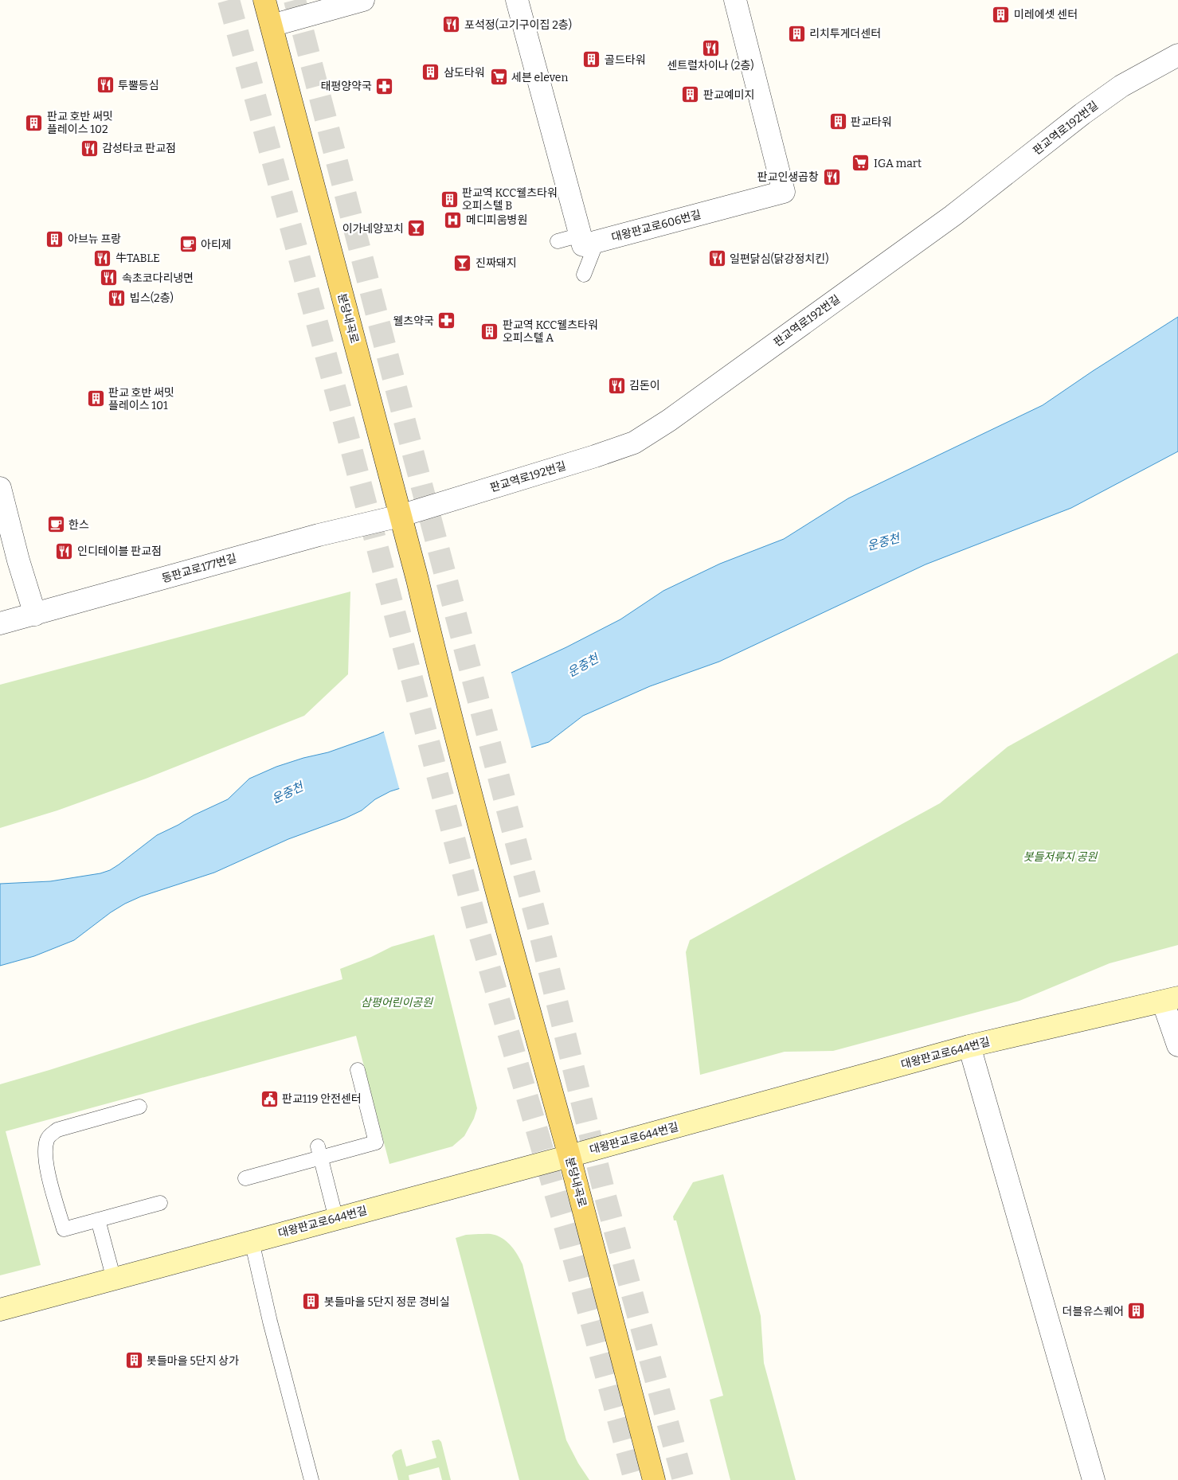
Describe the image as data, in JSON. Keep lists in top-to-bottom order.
{
  "streets": {
    "main road": ["분당내곡로"],
    "street": [
      "판교역로192번길",
      "대왕판교로606번길",
      "동판교로177번길",
      "대왕판교로644번길"
    ]
  },
  "crossings": [
    ["판교역로192번길", "분당내곡로"],
    ["판교역로192번길", "동판교로177번길"],
    ["분당내곡로", "동판교로177번길"],
    ["분당내곡로", "대왕판교로644번길"]
  ],
  "water": ["운중천"],
  "parks": ["봇들저류지 공원", "삼평어린이공원"],
  "places": {
    "building": [
      "미레에셋 센터",
      "리치투게더센터",
      "골드타워",
      "삼도타워",
      "판교예미지",
      "판교타워",
      "판교 호반 써밋 플레이스 102",
      "판교역 KCC웰츠타워 오피스텔 B",
      "아브뉴 프랑",
      "판교역 KCC웰츠타워 오피스텔 A",
      "판교 호반 써밋 플레이스 101",
      "봇들마을 5단지 정문 경비실",
      "더블유스퀘어",
      "봇들마을 5단지 상가"
    ],
    "restaurant": [
      "포석정(고기구이집 2층)",
      "센트럴차이나 (2층)",
      "투뿔등심",
      "감성타코 판교점",
      "판교인생곱창",
      "牛TABLE",
      "일편닭심(닭강정치킨)",
      "속초코다리냉면",
      "빕스(2층)",
      "김돈이",
      "인디테이블 판교점"
    ],
    "supermarket": ["세븐 eleven", "IGA mart"],
    "pharmacy": ["태평양약국", "웰츠약국"],
    "hospital": ["메디피움병원"],
    "bar": ["이가네양꼬치", "진짜돼지"],
    "cafe": ["아티제", "한스"],
    "public building": ["판교119 안전센터"]
  }
}
